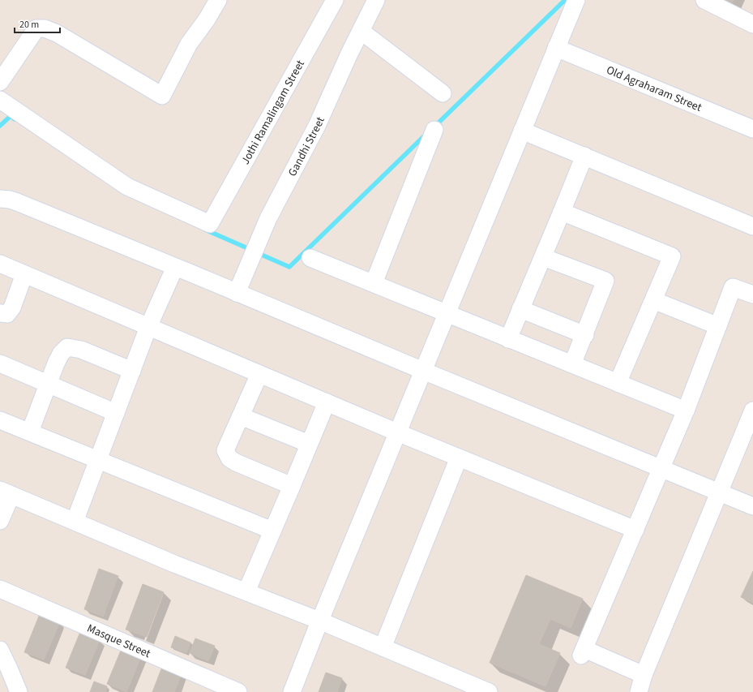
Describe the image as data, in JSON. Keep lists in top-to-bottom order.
{
  "streets": {
    "street": [
      "Old Agraharam Street",
      "Jothi Ramalingam Street",
      "Gandhi Street",
      "Masque Street"
    ]
  },
  "scale_bar": "20 m"
}
